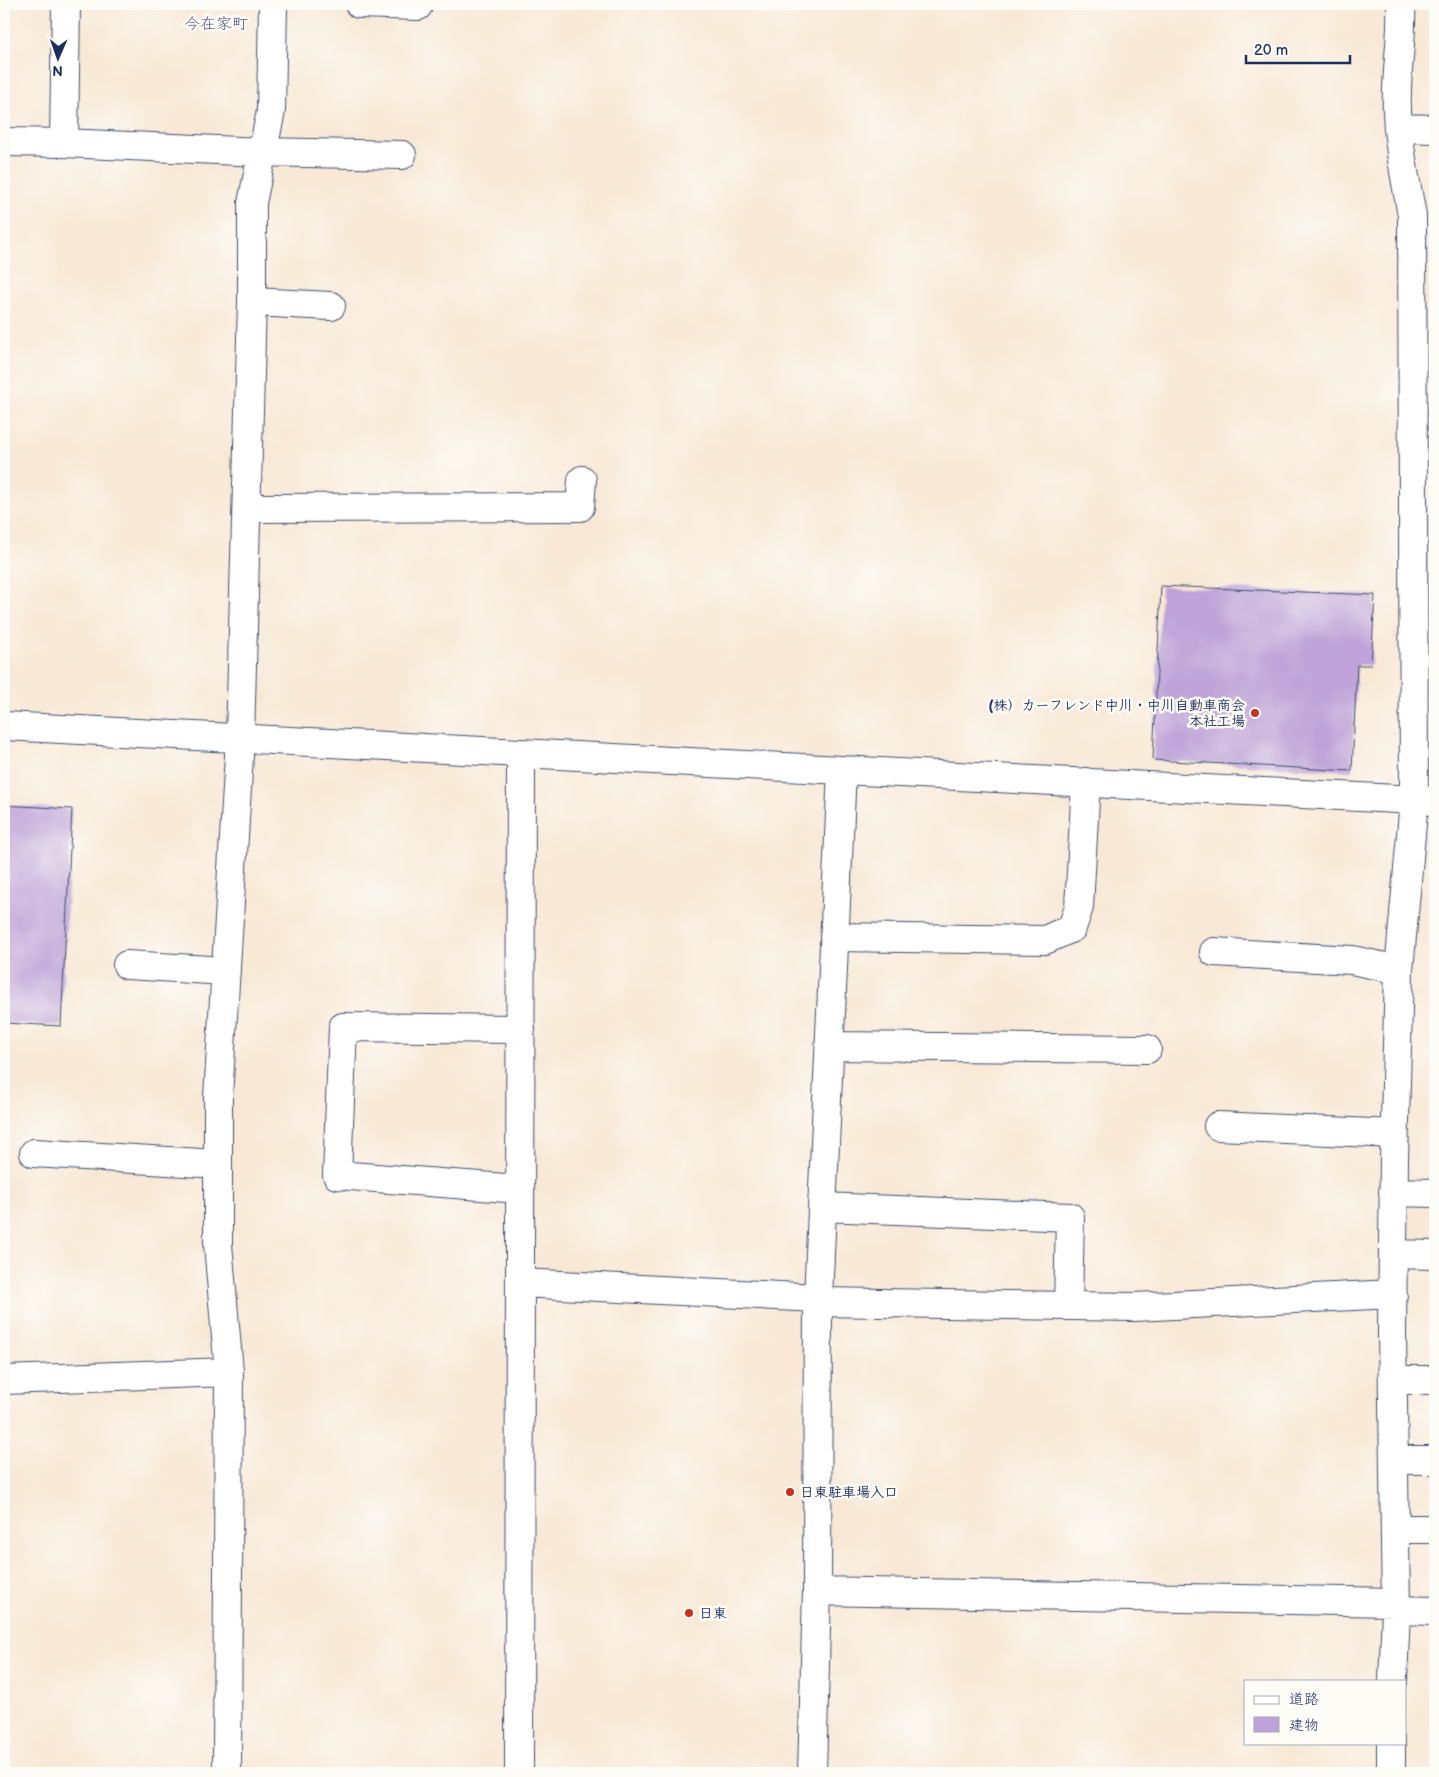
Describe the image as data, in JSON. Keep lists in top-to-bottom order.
{
  "districts": ["今在家町"],
  "places": ["(株）カーフレンド中川・中川自動車商会 本社工場", "日東駐車場入口", "日東"],
  "legend": ["道路", "建物"],
  "scale_bar": "20 m",
  "north": "bottom"
}
